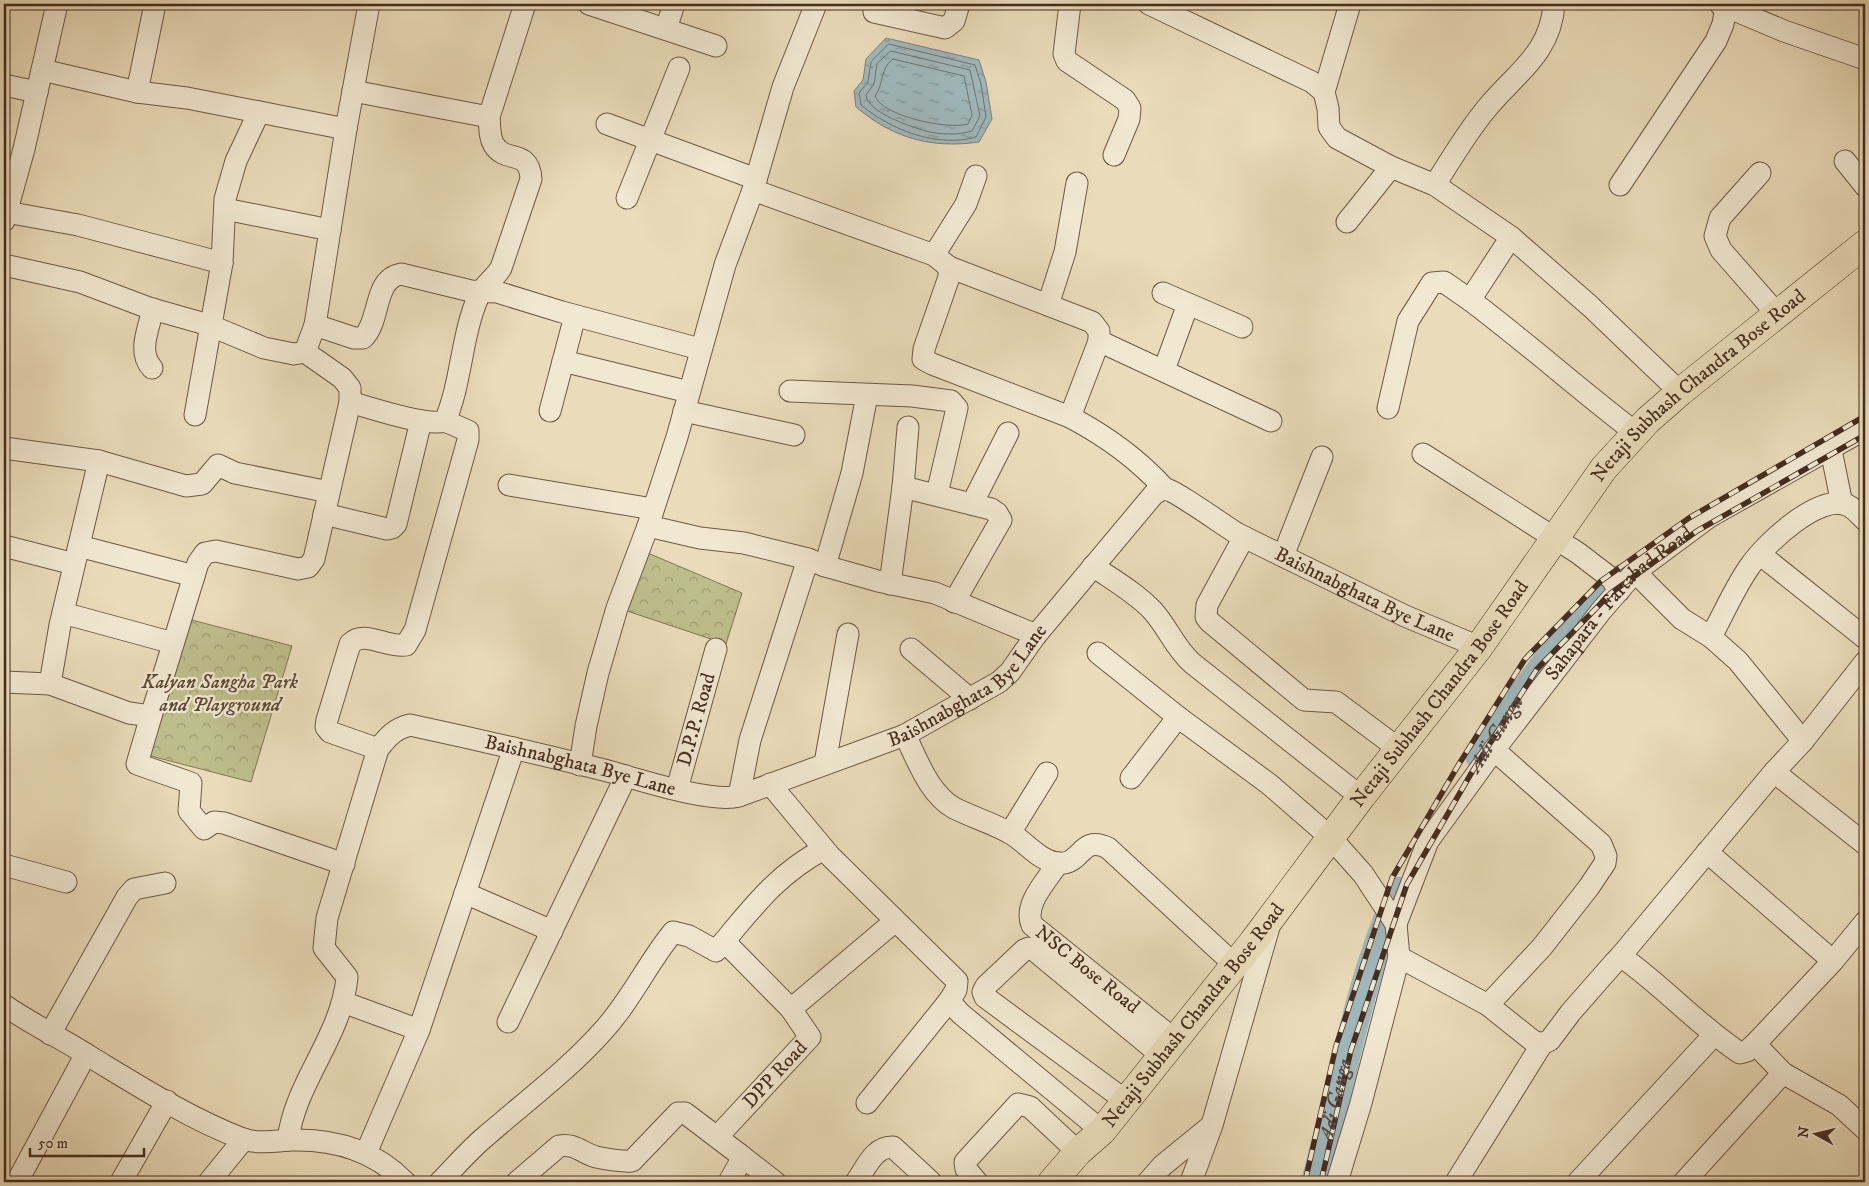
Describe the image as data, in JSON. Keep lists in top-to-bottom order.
{
  "streets": {
    "main road": ["Netaji Subhash Chandra Bose Road"],
    "street": [
      "Baishnabghata Bye Lane",
      "Sahapara - Fartabad Road",
      "D.P.P. Road",
      "NSC Bose Road",
      "DPP Road"
    ]
  },
  "crossings": [
    ["Netaji Subhash Chandra Bose Road", "Baishnabghata Bye Lane"],
    ["Netaji Subhash Chandra Bose Road", "NSC Bose Road"],
    ["Baishnabghata Bye Lane", "D.P.P. Road"]
  ],
  "water": ["Adi Ganga"],
  "parks": ["Kalyan Sangha Park and Playground"],
  "scale_bar": "50 m",
  "north": "left"
}
